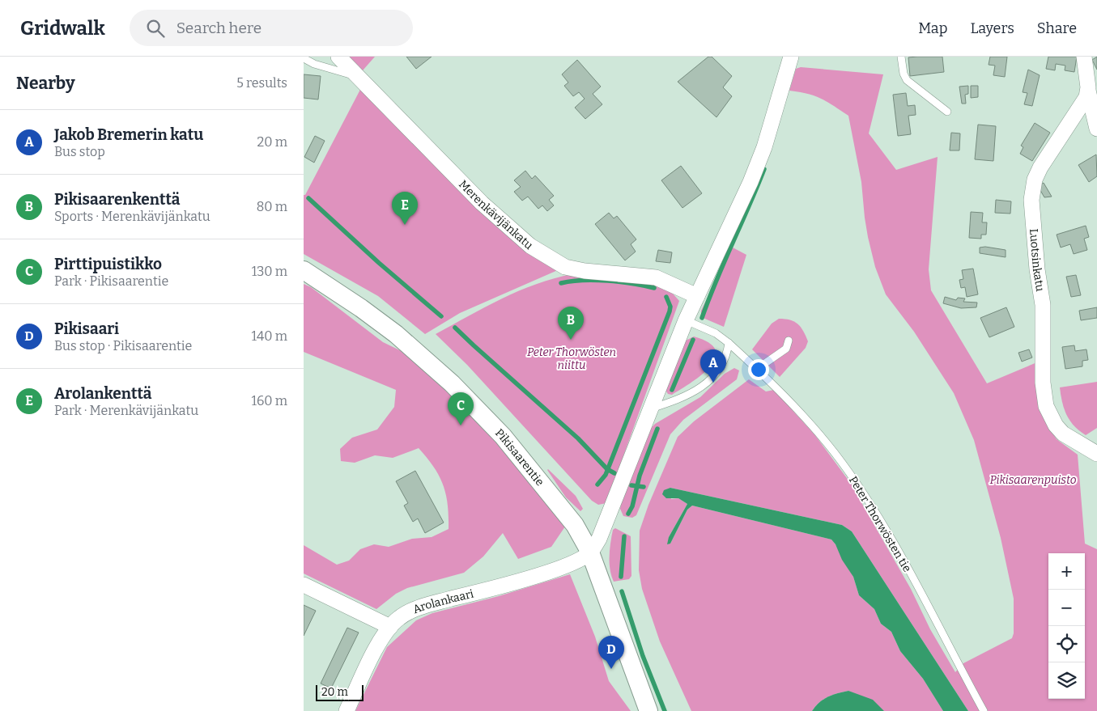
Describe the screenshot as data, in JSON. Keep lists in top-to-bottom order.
{
  "streets": {
    "street": [
      "Merenkävijänkatu",
      "Luotsinkatu",
      "Pikisaarentie",
      "Arolankaari"
    ],
    "lane": ["Peter Thorwösten tie"]
  },
  "crossings": [
    ["Pikisaarentie", "Arolankaari"]
  ],
  "parks": ["Peter Thorwösten niittu", "Pikisaarenpuisto"],
  "scale_bar": "20 m",
  "page": {
    "header": "Gridwalk",
    "search": "Search here",
    "nav": ["Map", "Layers", "Share"],
    "heading": ["Nearby", "5 results"],
    "list": [
      {
        "mark": "A",
        "name": "Jakob Bremerin katu",
        "note": "Bus stop",
        "value": "20 m"
      },
      {
        "mark": "B",
        "name": "Pikisaarenkenttä",
        "note": "Sports · Merenkävijänkatu",
        "value": "80 m"
      },
      {
        "mark": "C",
        "name": "Pirttipuistikko",
        "note": "Park · Pikisaarentie",
        "value": "130 m"
      },
      {
        "mark": "D",
        "name": "Pikisaari",
        "note": "Bus stop · Pikisaarentie",
        "value": "140 m"
      },
      {
        "mark": "E",
        "name": "Arolankenttä",
        "note": "Park · Merenkävijänkatu",
        "value": "160 m"
      }
    ],
    "pins": [
      "E",
      "B",
      "A",
      "C",
      "D"
    ],
    "map_buttons": ["+", "−"],
    "scale": "20 m"
  }
}
